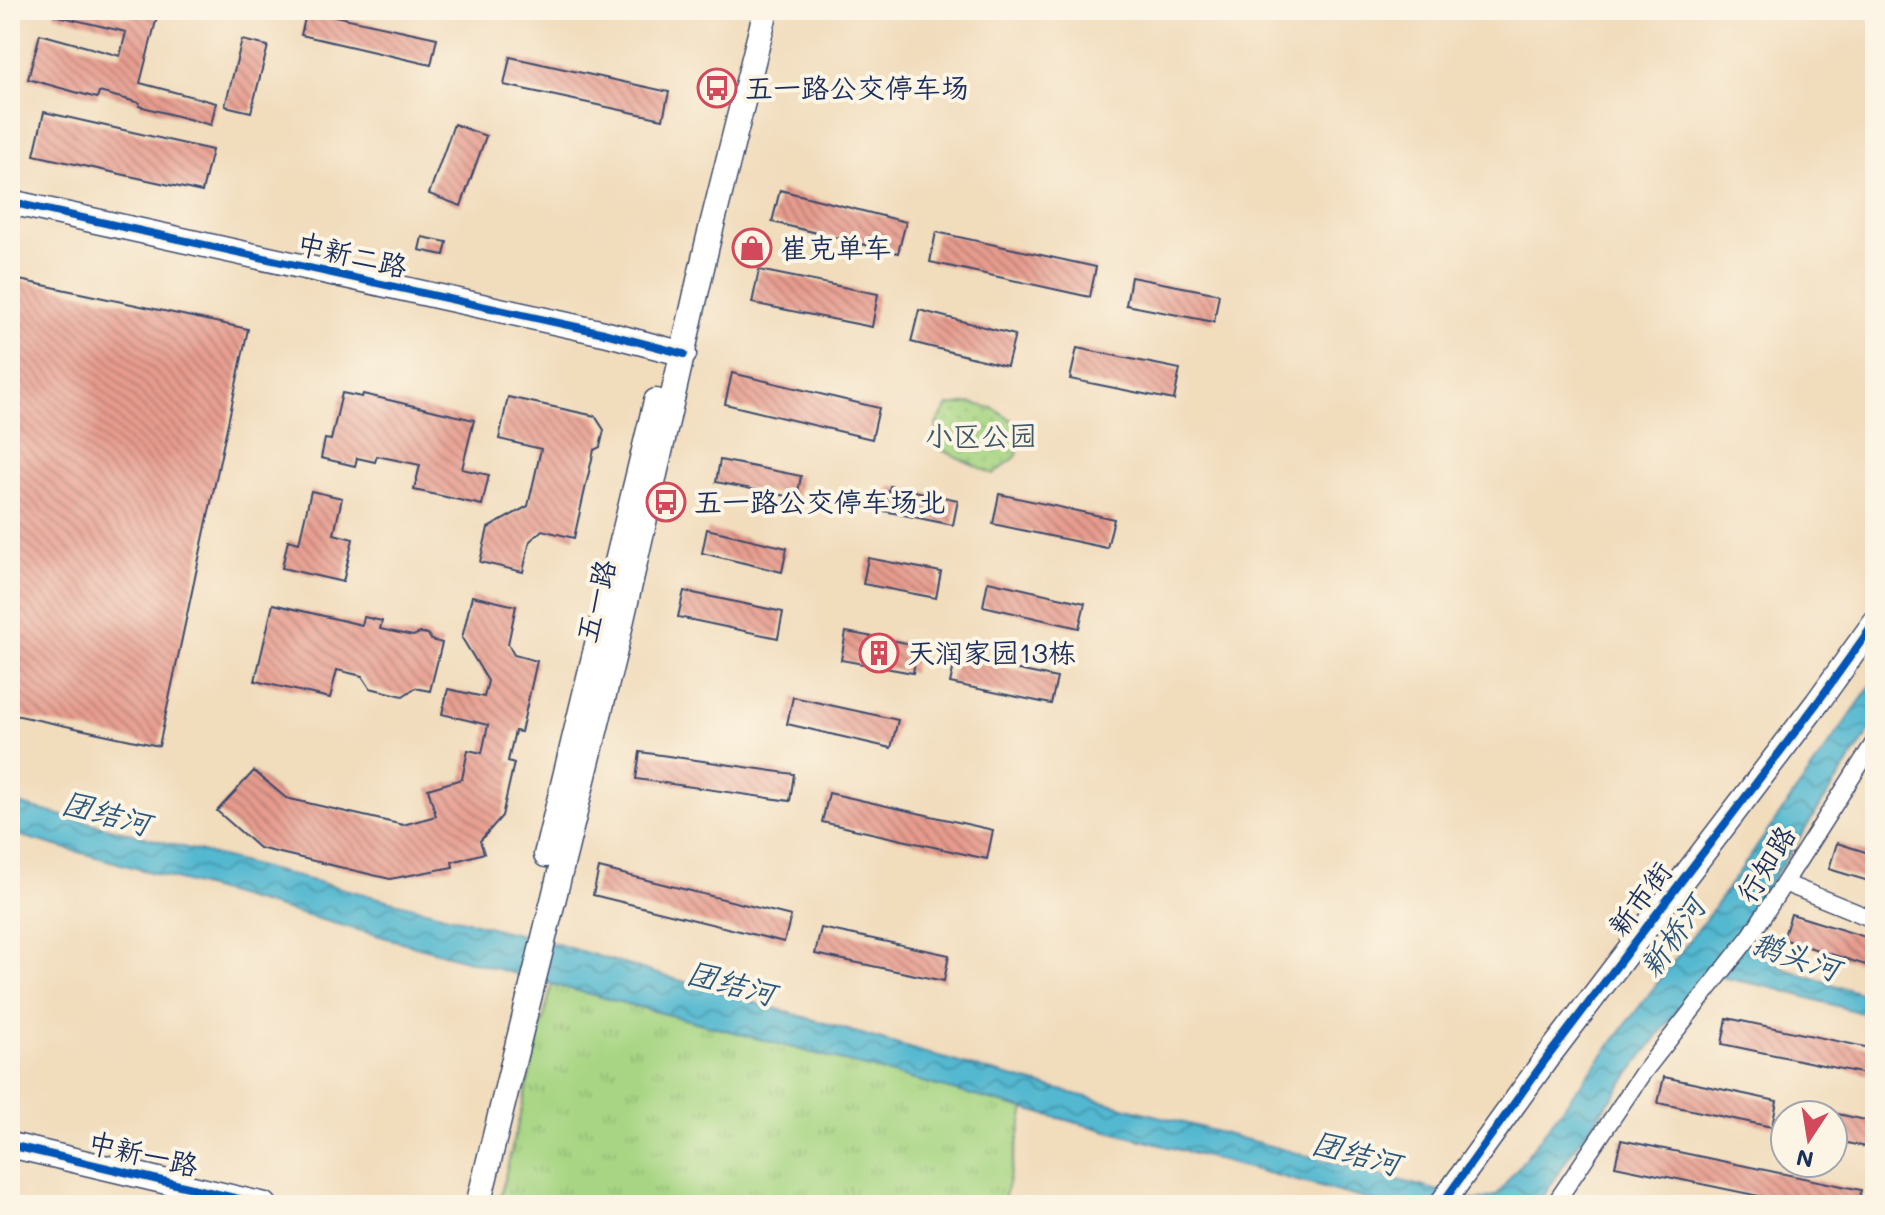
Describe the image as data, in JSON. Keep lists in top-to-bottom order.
{
  "streets": {
    "main road": [
      "中新二路",
      "五一路",
      "新市街",
      "中新一路"
    ],
    "street": ["行知路"]
  },
  "crossings": [
    ["中新二路", "五一路"]
  ],
  "water": ["团结河", "新桥河", "鹅头河"],
  "parks": ["小区公园"],
  "places": {
    "bus stop": ["五一路公交停车场", "五一路公交停车场北"],
    "shop": ["崔克单车"],
    "building": ["天润家园13栋"]
  },
  "north": "bottom"
}
